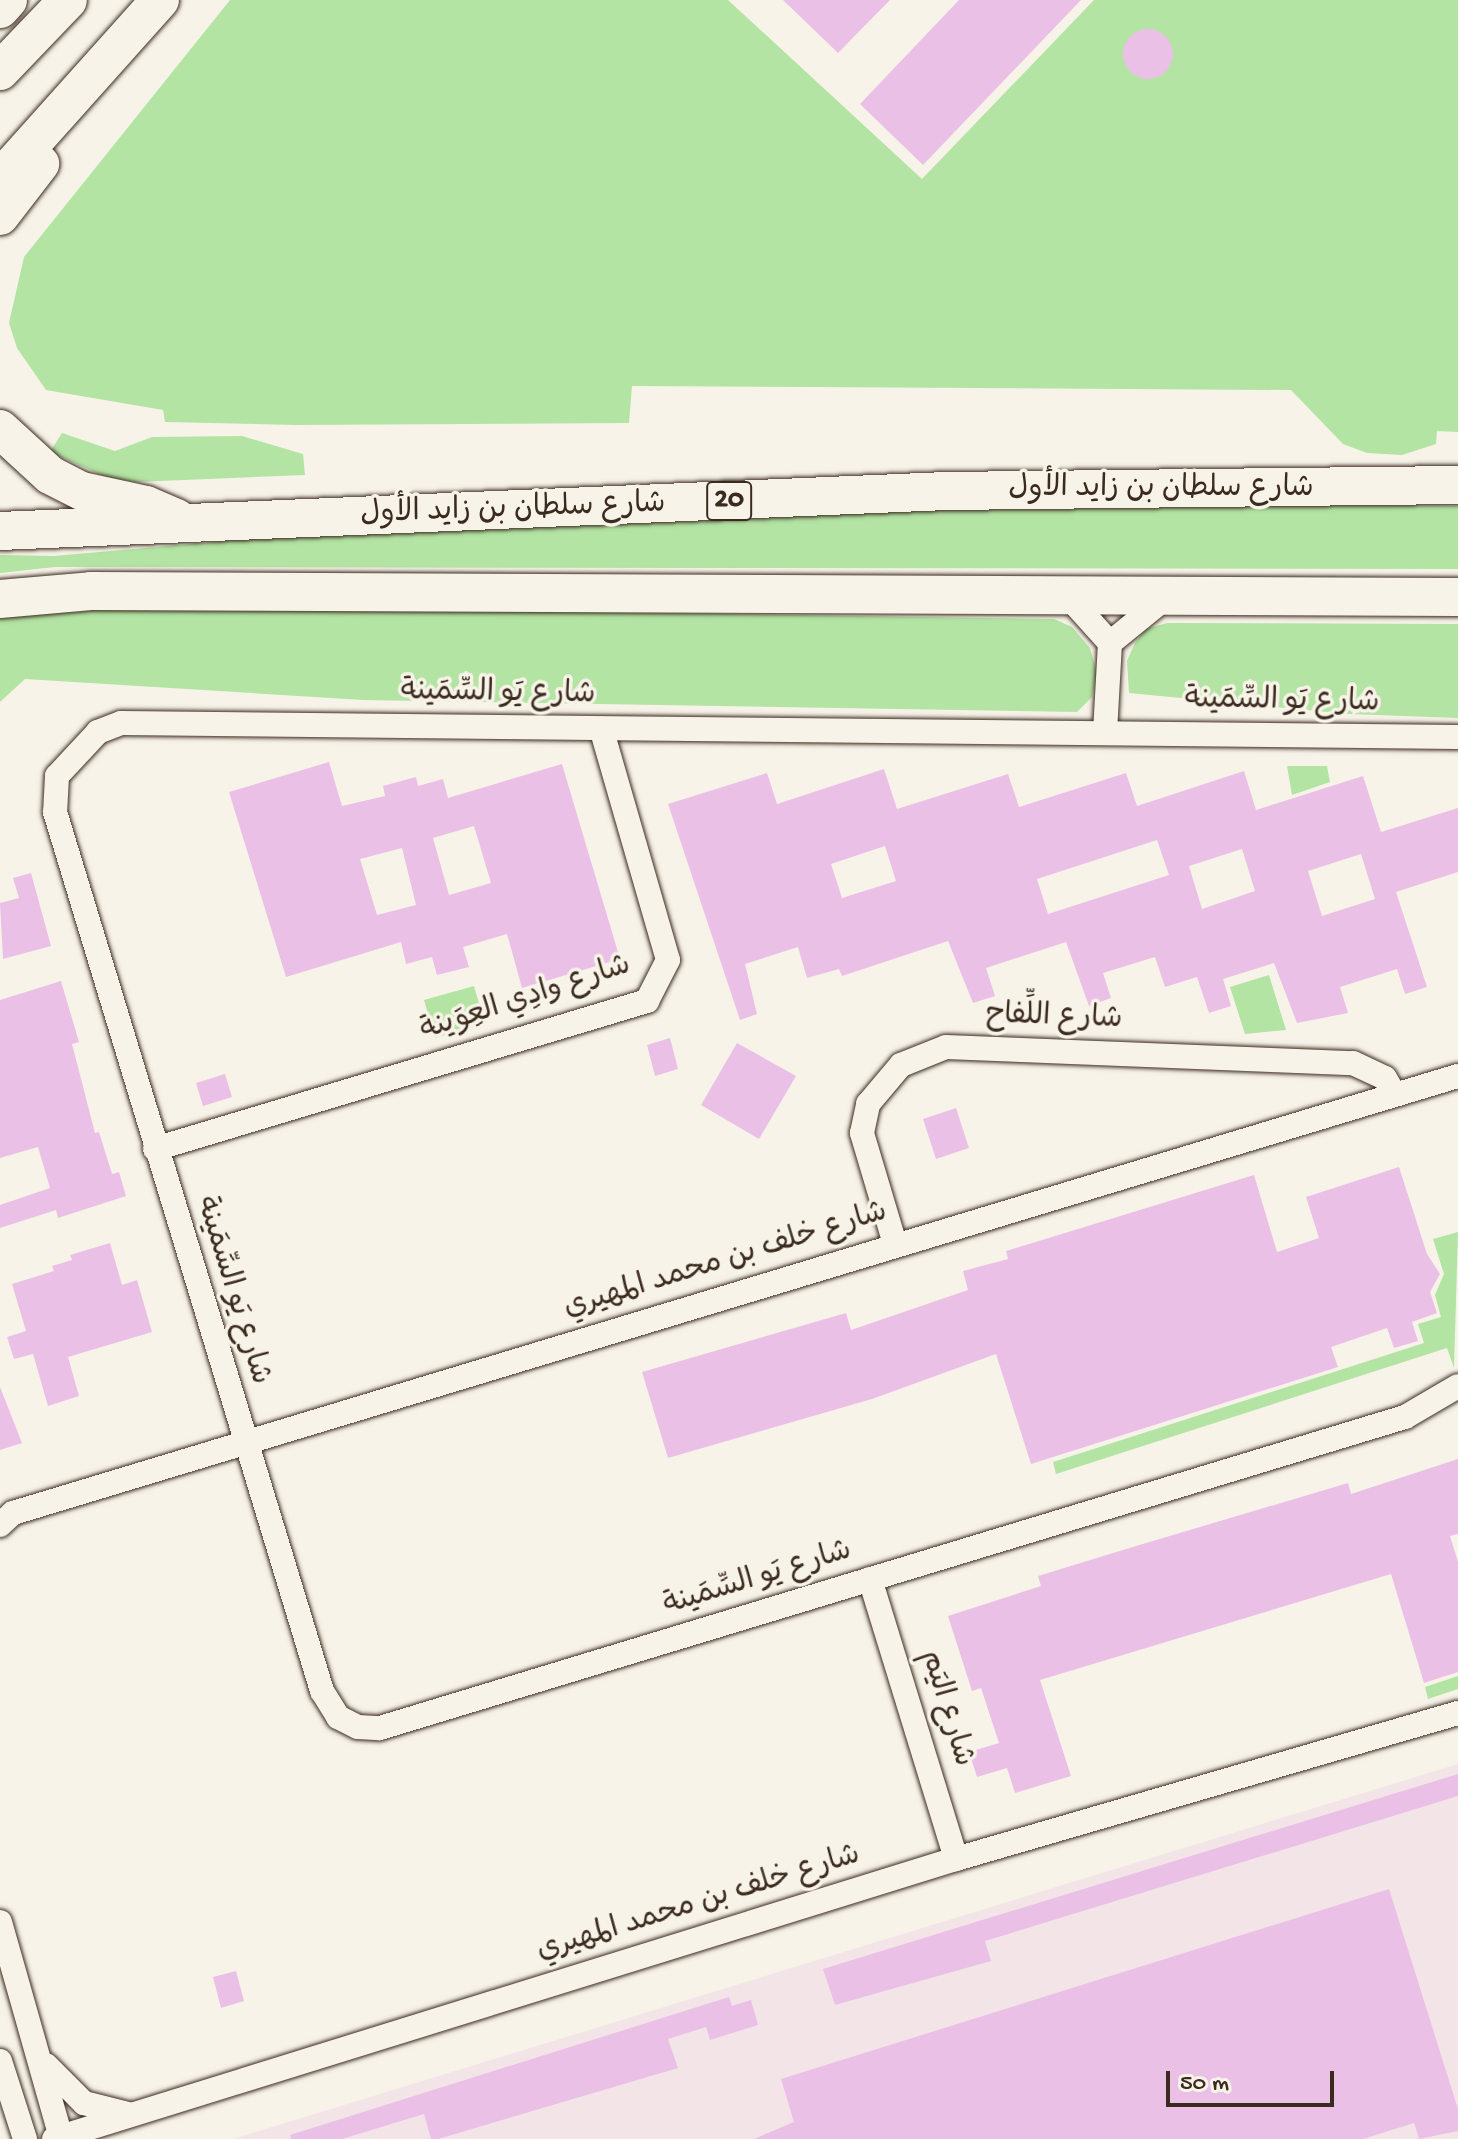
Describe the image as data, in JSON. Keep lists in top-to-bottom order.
{
  "streets": {
    "main road": ["شارع سلطان بن زايد الأول", "20"],
    "street": [
      "شارع يَو السِّمَينة",
      "شارع وادِي العِوَينة",
      "شارع اللِّفاح",
      "شارع خلف بن محمد المهيري",
      "شارع اليَم"
    ]
  },
  "crossings": [
    ["شارع يَو السِّمَينة", "شارع وادِي العِوَينة"],
    ["شارع يَو السِّمَينة", "شارع خلف بن محمد المهيري"],
    ["شارع يَو السِّمَينة", "شارع اليَم"],
    ["شارع اللِّفاح", "شارع خلف بن محمد المهيري"],
    ["شارع خلف بن محمد المهيري", "شارع اليَم"]
  ],
  "scale_bar": "50 m"
}
